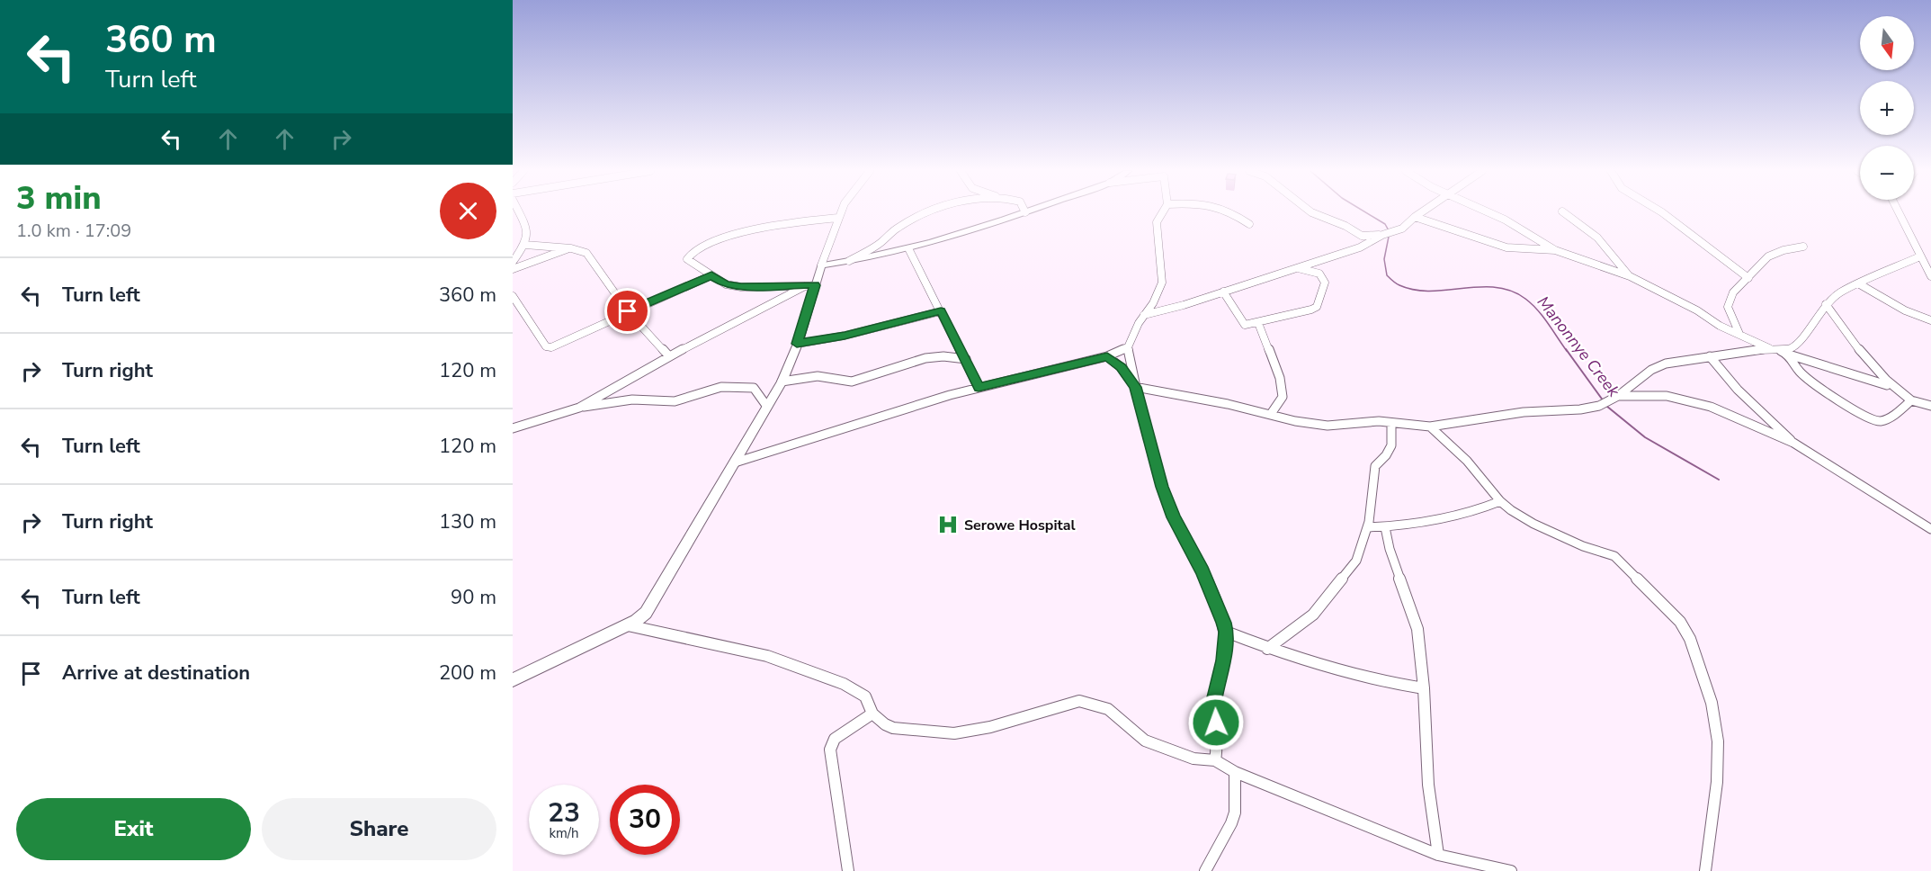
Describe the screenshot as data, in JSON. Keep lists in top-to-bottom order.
{
  "water": ["Manonnye Creek"],
  "places": {
    "hospital": ["Serowe Hospital"]
  },
  "north": "bottom",
  "page": {
    "turn": ["360 m", "Turn left"],
    "map_buttons": ["+", "−"],
    "heading": ["3 min", "1.0 km · 17:09"],
    "list": [
      {
        "name": "Turn left",
        "value": "360 m"
      },
      {
        "name": "Turn right",
        "value": "120 m"
      },
      {
        "name": "Turn left",
        "value": "120 m"
      },
      {
        "name": "Turn right",
        "value": "130 m"
      },
      {
        "name": "Turn left",
        "value": "90 m"
      },
      {
        "name": "Arrive at destination",
        "value": "200 m"
      }
    ],
    "speed": "23 km/h",
    "limit": "30",
    "buttons": ["Exit", "Share"]
  }
}
